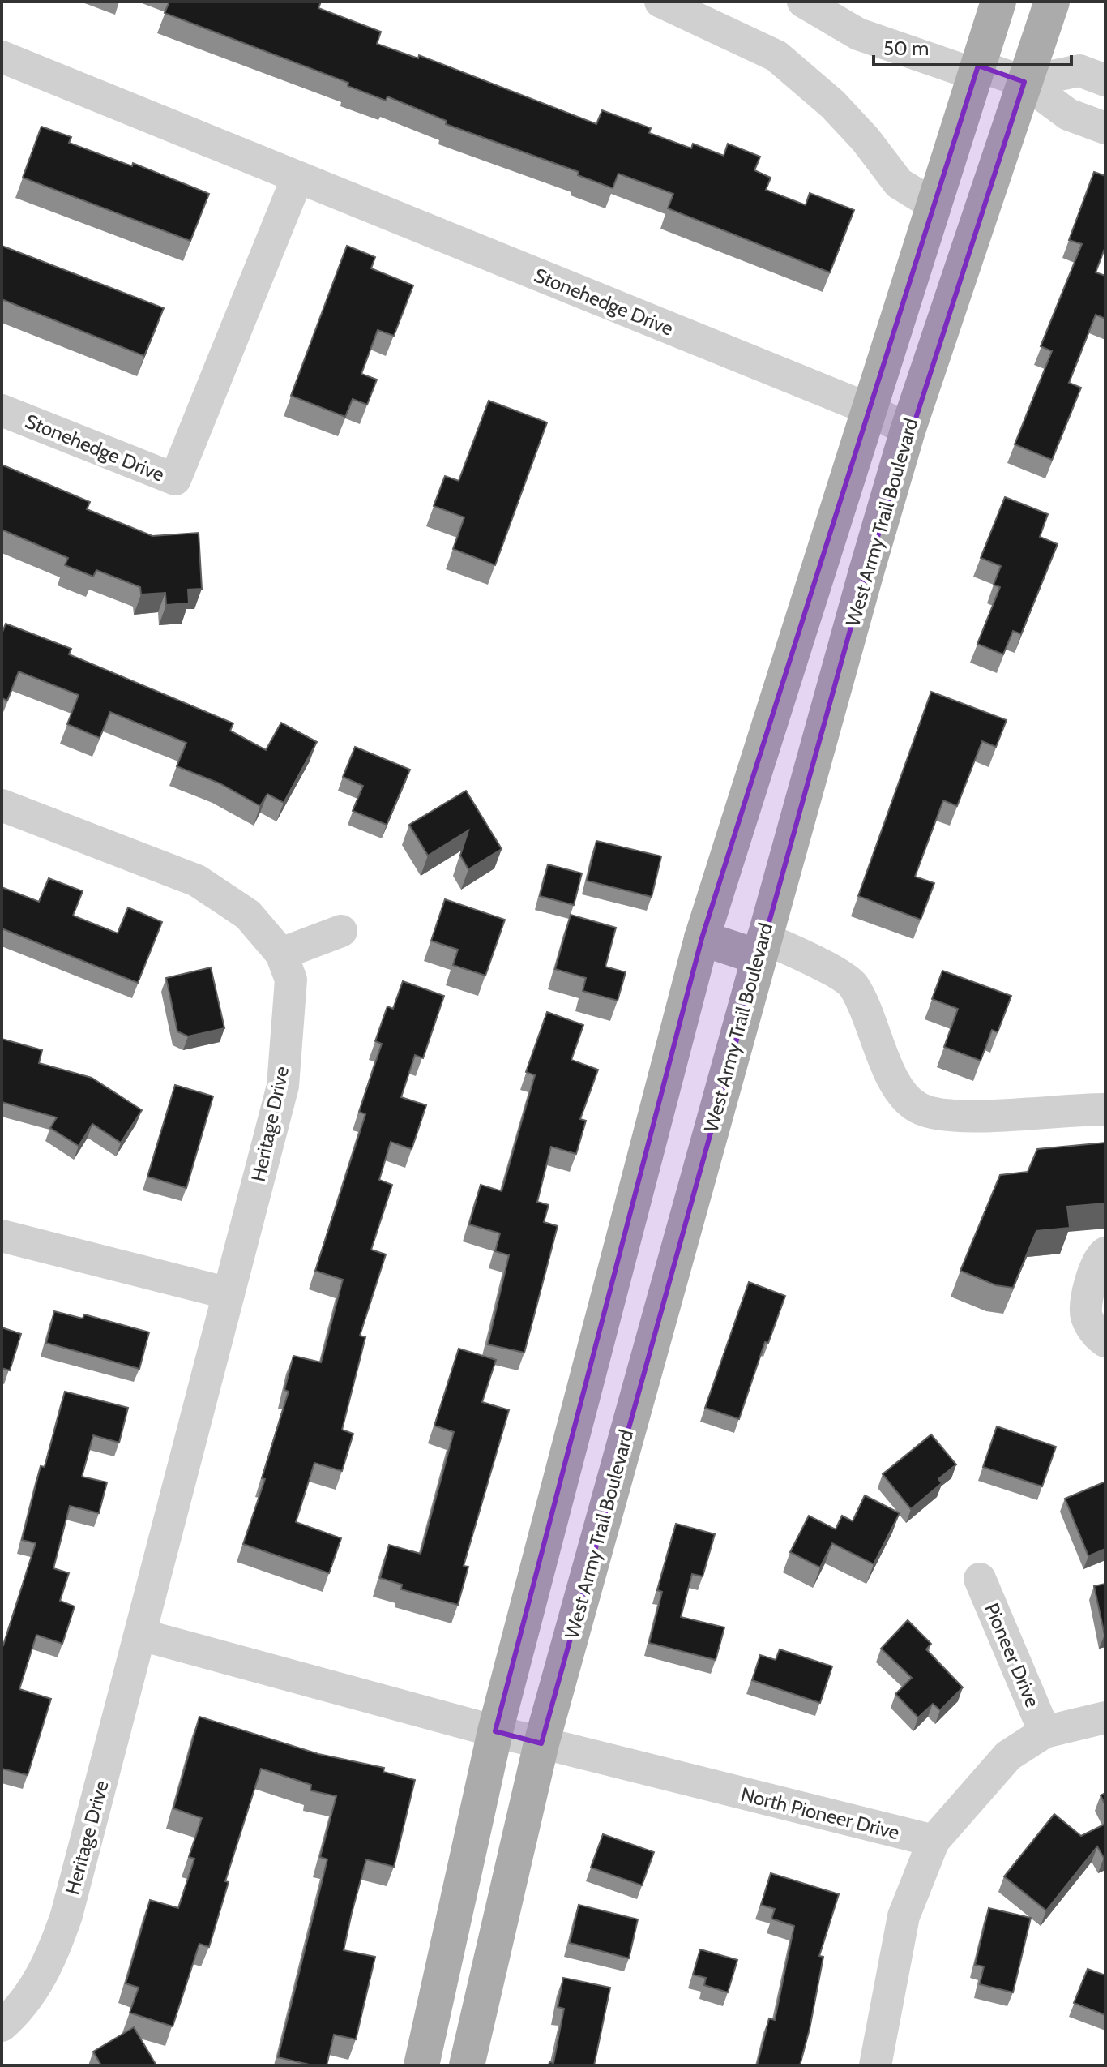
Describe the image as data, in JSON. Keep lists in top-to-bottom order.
{
  "streets": {
    "main road": ["West Army Trail Boulevard"],
    "street": [
      "Stonehedge Drive",
      "Heritage Drive",
      "Pioneer Drive",
      "North Pioneer Drive"
    ]
  },
  "crossings": [
    ["Stonehedge Drive", "West Army Trail Boulevard"],
    ["West Army Trail Boulevard", "North Pioneer Drive"]
  ],
  "scale_bar": "50 m"
}
